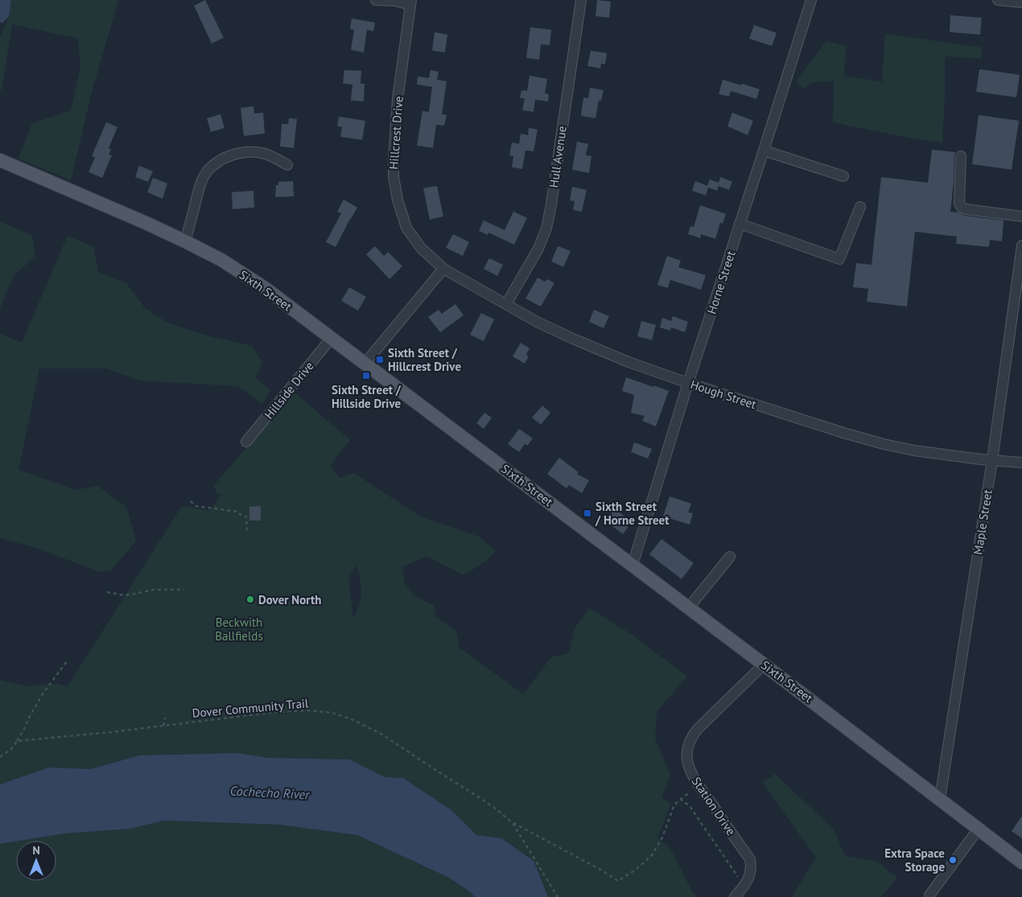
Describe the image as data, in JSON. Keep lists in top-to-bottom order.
{
  "streets": {
    "main road": ["Sixth Street"],
    "street": [
      "Hillcrest Drive",
      "Hull Avenue",
      "Horne Street",
      "Hillside Drive",
      "Hough Street",
      "Maple Street",
      "Station Drive"
    ],
    "path": ["Dover Community Trail"]
  },
  "crossings": [
    ["Hillcrest Drive", "Hough Street"],
    ["Hull Avenue", "Hough Street"],
    ["Horne Street", "Sixth Street"],
    ["Horne Street", "Hough Street"],
    ["Sixth Street", "Hillside Drive"],
    ["Sixth Street", "Maple Street"],
    ["Sixth Street", "Station Drive"],
    ["Hough Street", "Maple Street"]
  ],
  "water": ["Cochecho River"],
  "parks": ["Beckwith Ballfields"],
  "places": {
    "transit": ["Sixth Street / Hillcrest Drive", "Sixth Street / Hillside Drive", "Sixth Street / Horne Street"],
    "other": ["Dover North", "Extra Space Storage"]
  },
  "north": "top"
}
